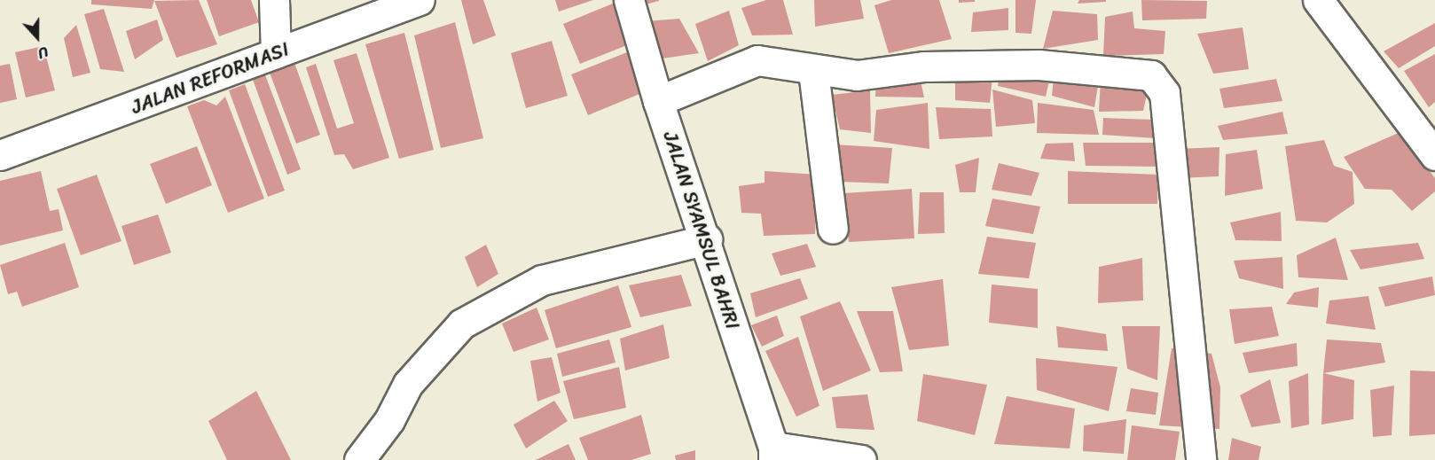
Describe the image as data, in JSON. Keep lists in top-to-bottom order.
{
  "streets": {
    "street": ["JALAN REFORMASI", "JALAN SYAMSUL BAHRI"]
  },
  "north": "bottom"
}
